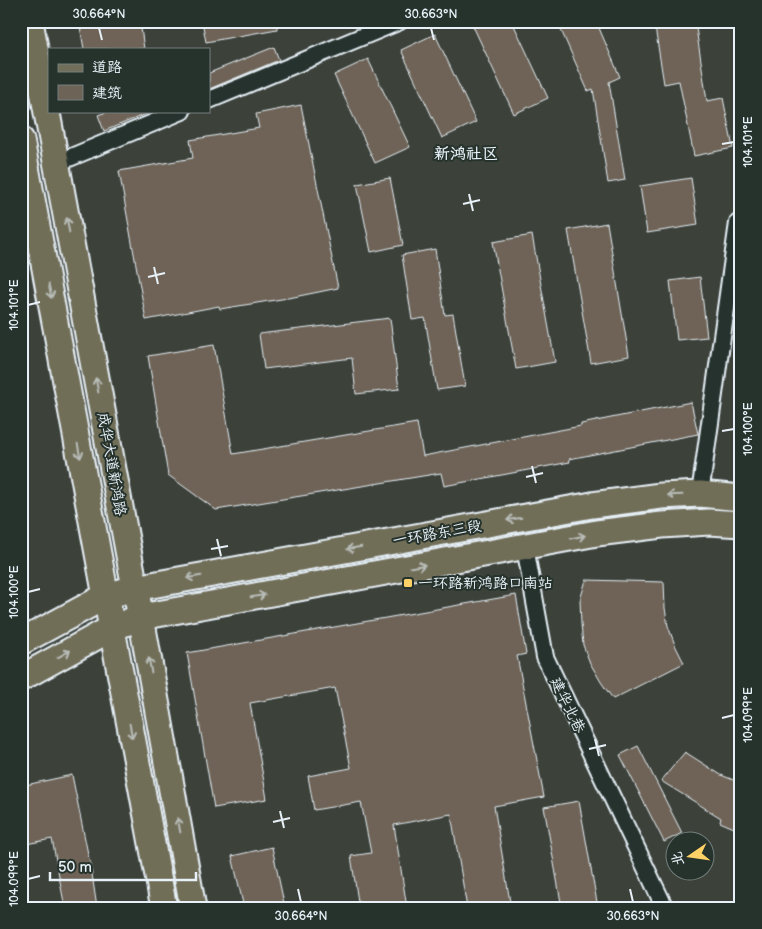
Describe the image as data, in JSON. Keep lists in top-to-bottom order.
{
  "streets": {
    "main road": ["成华大道新鸿路", "一环路东三段"],
    "street": ["建华北巷"]
  },
  "crossings": [
    ["成华大道新鸿路", "一环路东三段"],
    ["一环路东三段", "建华北巷"]
  ],
  "districts": ["新鸿社区"],
  "places": {
    "transit": ["一环路新鸿路口南站"]
  },
  "legend": ["道路", "建筑"],
  "scale_bar": "50 m",
  "north": "left",
  "coordinates": [
    "30.664°N",
    "30.663°N",
    "104.101°E",
    "104.100°E",
    "104.099°E"
  ]
}
